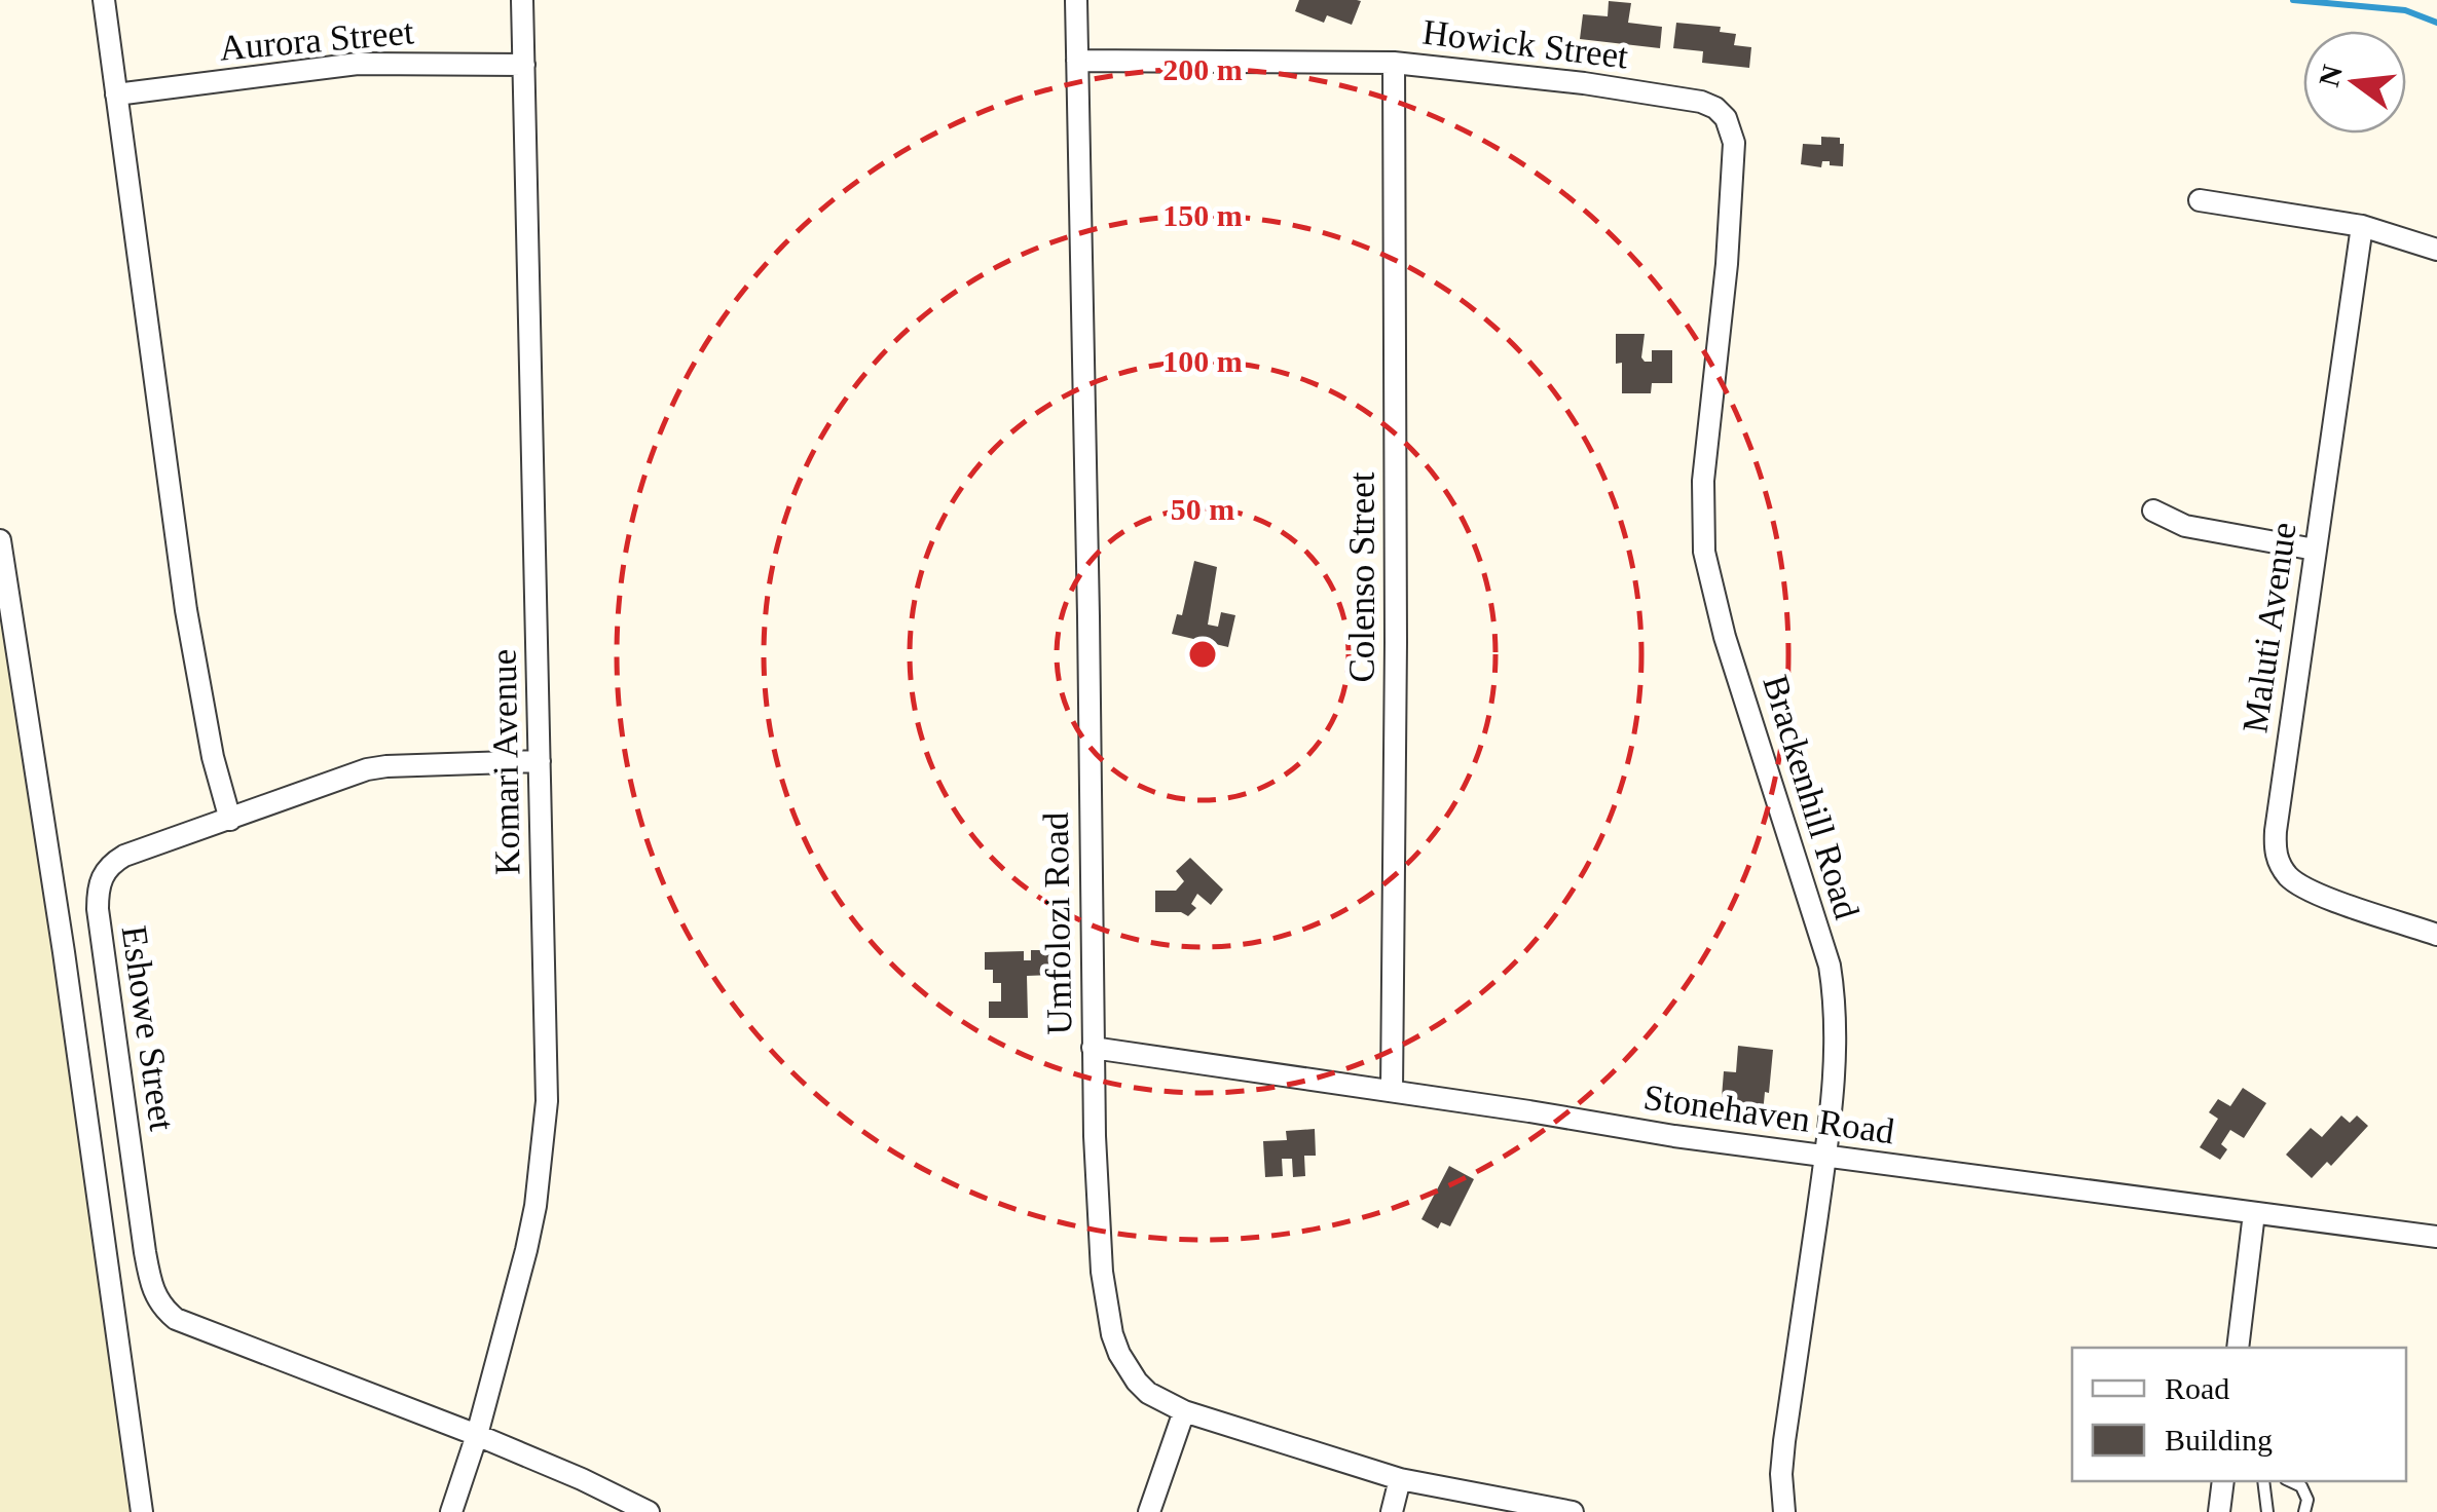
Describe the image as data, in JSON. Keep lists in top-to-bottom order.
{
  "streets": {
    "street": [
      "Aurora Street",
      "Howick Street",
      "Colenso Street",
      "Maluti Avenue",
      "Komari Avenue",
      "Brackenhill Road",
      "Umfolozi Road",
      "Eshowe Street",
      "Stonehaven Road"
    ]
  },
  "crossings": [
    ["Aurora Street", "Komari Avenue"],
    ["Howick Street", "Colenso Street"],
    ["Howick Street", "Brackenhill Road"],
    ["Howick Street", "Umfolozi Road"],
    ["Colenso Street", "Stonehaven Road"],
    ["Komari Avenue", "Eshowe Street"],
    ["Brackenhill Road", "Stonehaven Road"],
    ["Umfolozi Road", "Stonehaven Road"]
  ],
  "legend": ["Road", "Building"],
  "north": "left",
  "rings": [
    "200 m",
    "150 m",
    "100 m",
    "50 m"
  ]
}
